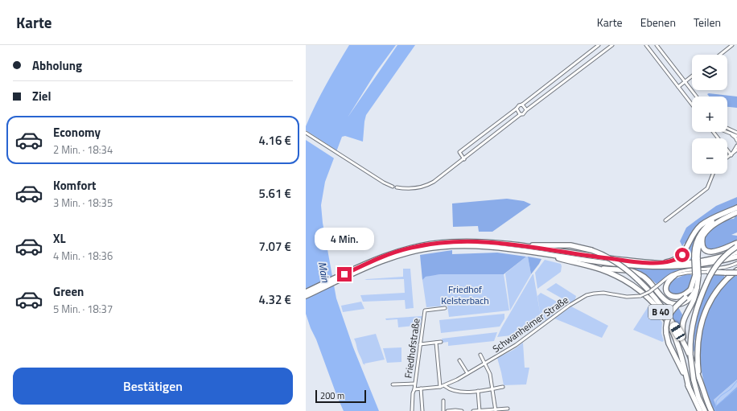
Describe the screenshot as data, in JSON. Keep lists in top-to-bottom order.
{
  "streets": {
    "highway": ["B 40"],
    "street": ["Schwanheimer Straße", "Friedhofstraße"]
  },
  "crossings": [
    ["Schwanheimer Straße", "Friedhofstraße"]
  ],
  "water": ["Main"],
  "parks": ["Friedhof Kelsterbach"],
  "scale_bar": "200 m",
  "page": {
    "header": "Karte",
    "nav": ["Karte", "Ebenen", "Teilen"],
    "banner": ["Abholung", "Ziel"],
    "map_buttons": ["+", "−"],
    "list": [
      {
        "name": "Economy",
        "note": "2 Min. · 18:34",
        "value": "4.16 €"
      },
      {
        "name": "Komfort",
        "note": "3 Min. · 18:35",
        "value": "5.61 €"
      },
      {
        "name": "XL",
        "note": "4 Min. · 18:36",
        "value": "7.07 €"
      },
      {
        "name": "Green",
        "note": "5 Min. · 18:37",
        "value": "4.32 €"
      }
    ],
    "bubble": "4 Min.",
    "buttons": "Bestätigen",
    "scale": "200 m"
  }
}
